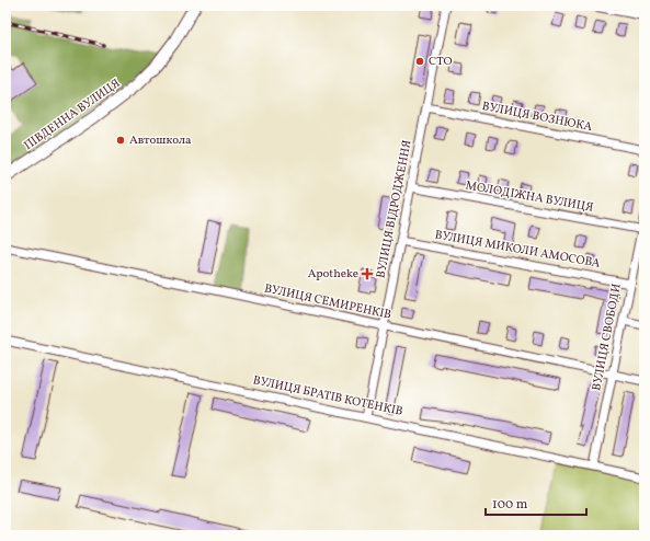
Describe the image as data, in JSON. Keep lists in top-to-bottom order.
{
  "streets": {
    "main road": ["ПІВДЕННА ВУЛИЦЯ"],
    "street": [
      "ВУЛИЦЯ ВОЗНЮКА",
      "МОЛОДІЖНА ВУЛИЦЯ",
      "ВУЛИЦЯ ВІДРОДЖЕННЯ",
      "ВУЛИЦЯ МИКОЛИ АМОСОВА",
      "ВУЛИЦЯ СЕМИРЕНКІВ",
      "ВУЛИЦЯ СВОБОДИ",
      "ВУЛИЦЯ БРАТІВ КОТЕНКІВ"
    ]
  },
  "crossings": [
    ["ВУЛИЦЯ ВОЗНЮКА", "ВУЛИЦЯ ВІДРОДЖЕННЯ"],
    ["МОЛОДІЖНА ВУЛИЦЯ", "ВУЛИЦЯ ВІДРОДЖЕННЯ"],
    ["МОЛОДІЖНА ВУЛИЦЯ", "ВУЛИЦЯ СВОБОДИ"],
    ["ВУЛИЦЯ ВІДРОДЖЕННЯ", "ВУЛИЦЯ МИКОЛИ АМОСОВА"],
    ["ВУЛИЦЯ ВІДРОДЖЕННЯ", "ВУЛИЦЯ СЕМИРЕНКІВ"],
    ["ВУЛИЦЯ ВІДРОДЖЕННЯ", "ВУЛИЦЯ БРАТІВ КОТЕНКІВ"],
    ["ВУЛИЦЯ МИКОЛИ АМОСОВА", "ВУЛИЦЯ СВОБОДИ"],
    ["ВУЛИЦЯ СЕМИРЕНКІВ", "ВУЛИЦЯ СВОБОДИ"],
    ["ВУЛИЦЯ СВОБОДИ", "ВУЛИЦЯ БРАТІВ КОТЕНКІВ"]
  ],
  "places": {
    "other": ["СТО", "Автошкола"],
    "health": ["Apotheke"]
  },
  "scale_bar": "100 m"
}
